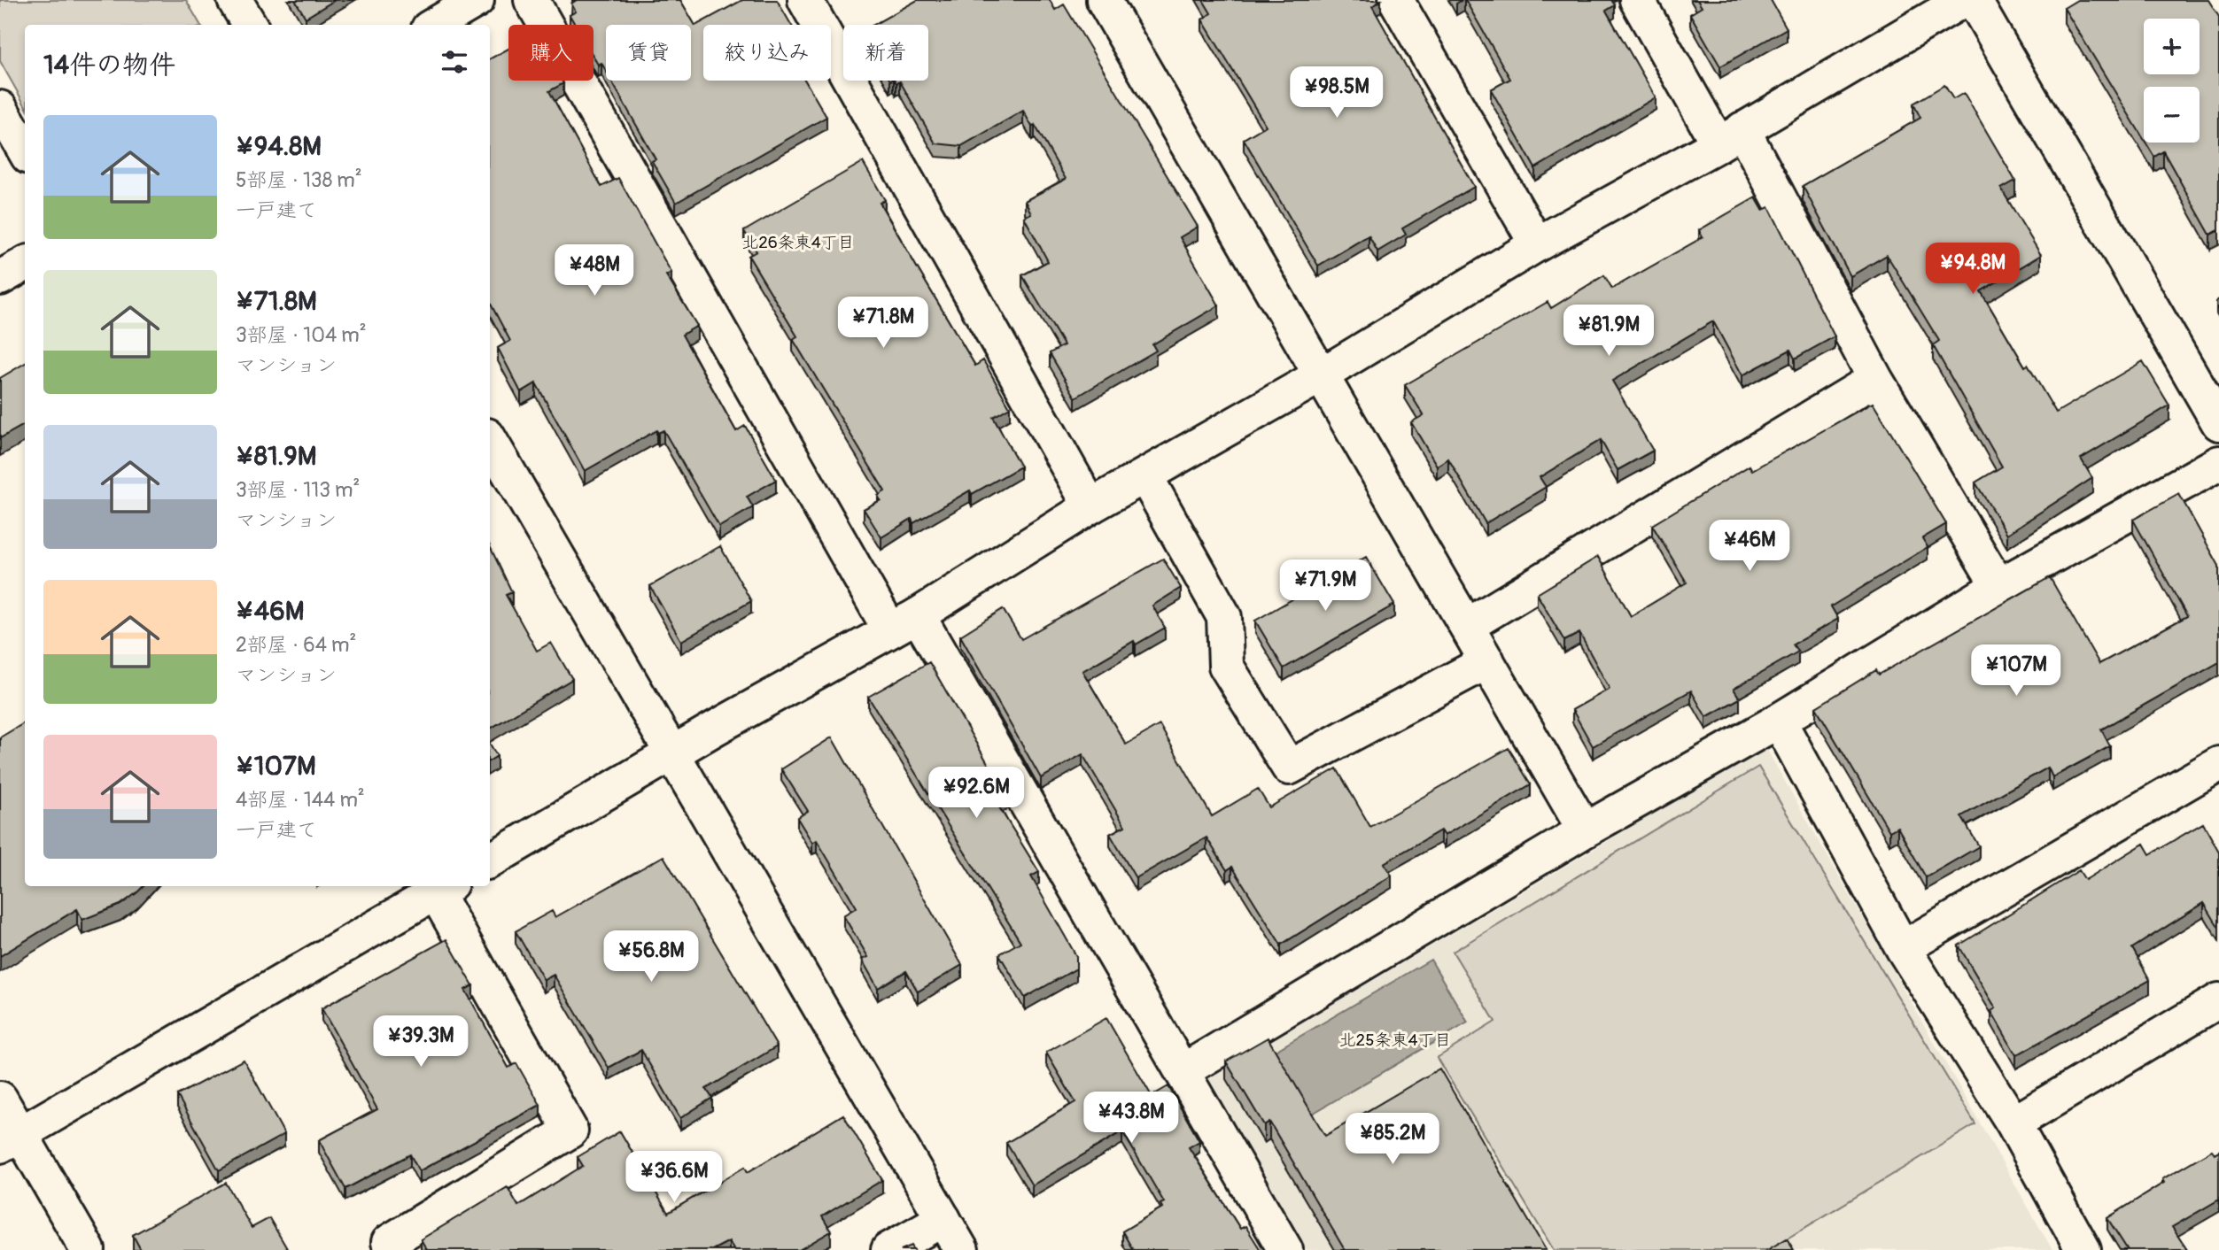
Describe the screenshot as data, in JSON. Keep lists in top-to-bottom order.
{
  "districts": ["北26条東4丁目", "北25条東4丁目"],
  "page": {
    "map_buttons": ["+", "−"],
    "chip": [
      "購入",
      "賃貸",
      "絞り込み",
      "新着"
    ],
    "heading": "14件の物件",
    "price": [
      "¥98.5M",
      "¥94.8M",
      "¥48M",
      "¥71.8M",
      "¥81.9M",
      "¥46M",
      "¥71.9M",
      "¥107M",
      "¥92.6M",
      "¥56.8M",
      "¥39.3M",
      "¥43.8M",
      "¥85.2M",
      "¥36.6M"
    ],
    "list": [
      {
        "name": "¥94.8M",
        "note": "5部屋 · 138 m² · 一戸建て"
      },
      {
        "name": "¥71.8M",
        "note": "3部屋 · 104 m² · マンション"
      },
      {
        "name": "¥81.9M",
        "note": "3部屋 · 113 m² · マンション"
      },
      {
        "name": "¥46M",
        "note": "2部屋 · 64 m² · マンション"
      },
      {
        "name": "¥107M",
        "note": "4部屋 · 144 m² · 一戸建て"
      }
    ]
  }
}
